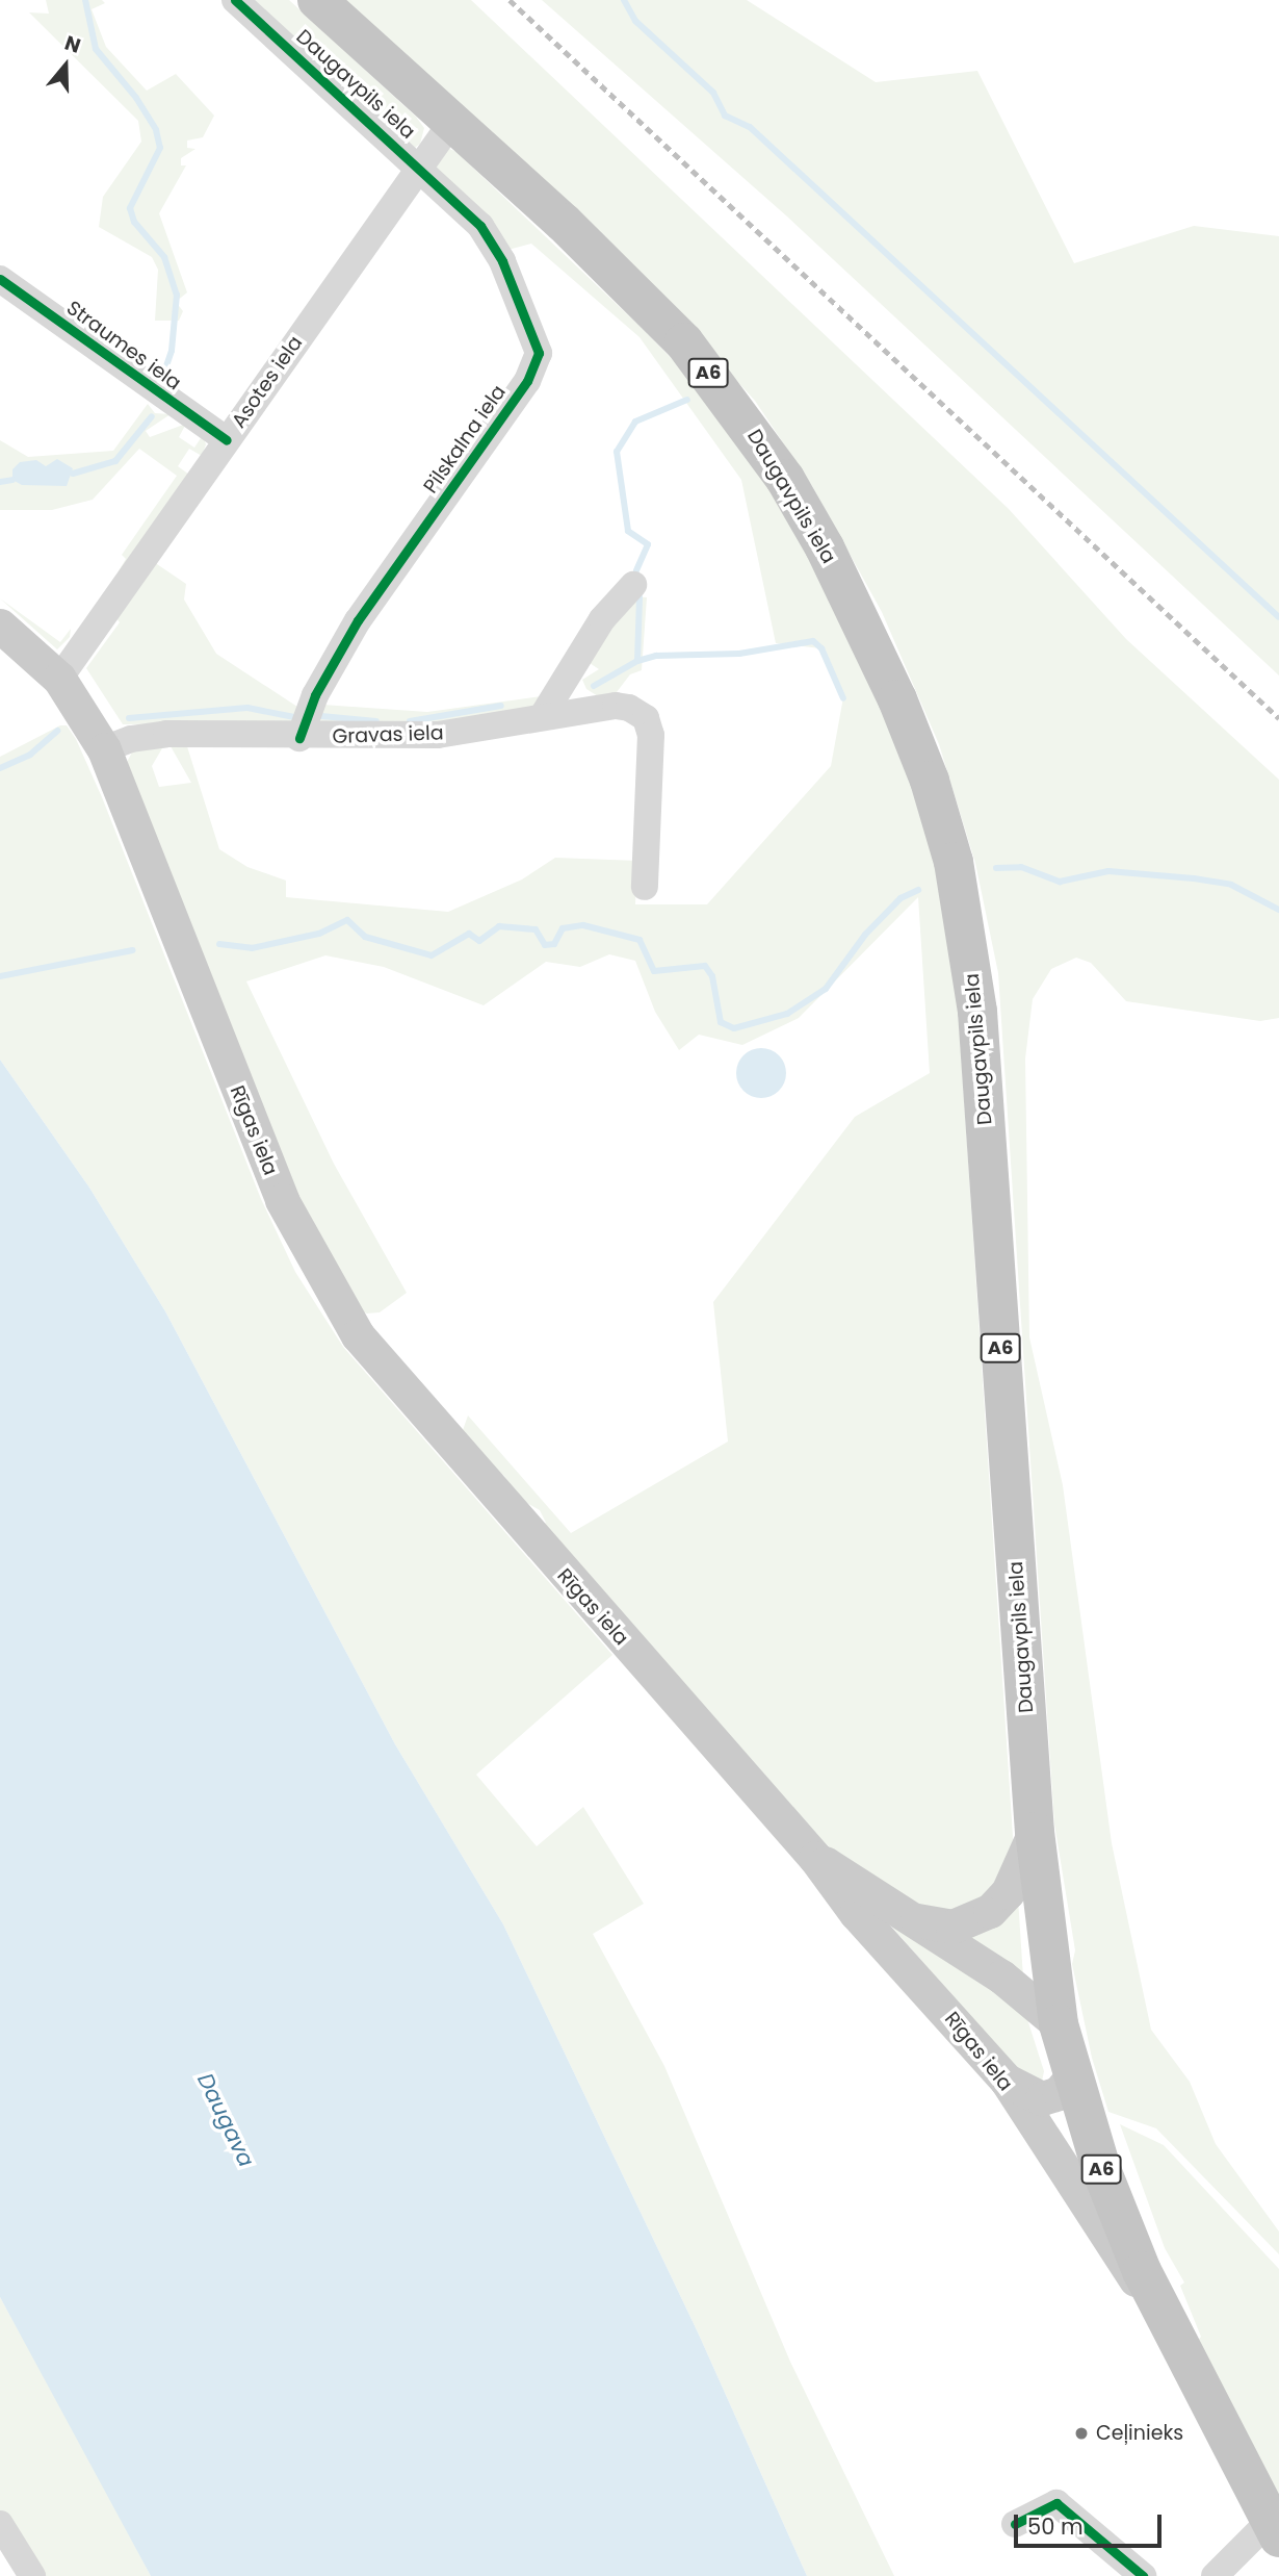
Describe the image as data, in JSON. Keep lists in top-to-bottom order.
{
  "streets": {
    "highway": ["Daugavpils iela", "A6", "Rīgas iela"],
    "street": [
      "Straumes iela",
      "Asotes iela",
      "Pilskalna iela",
      "Gravas iela"
    ]
  },
  "crossings": [
    ["Daugavpils iela", "Asotes iela"],
    ["Daugavpils iela", "Pilskalna iela"],
    ["Daugavpils iela", "Rīgas iela"],
    ["Straumes iela", "Asotes iela"],
    ["Asotes iela", "Pilskalna iela"],
    ["Asotes iela", "Rīgas iela"],
    ["Pilskalna iela", "Gravas iela"],
    ["Gravas iela", "Rīgas iela"]
  ],
  "water": ["Daugava"],
  "places": ["Ceļinieks"],
  "scale_bar": "50 m",
  "north": "top"
}
